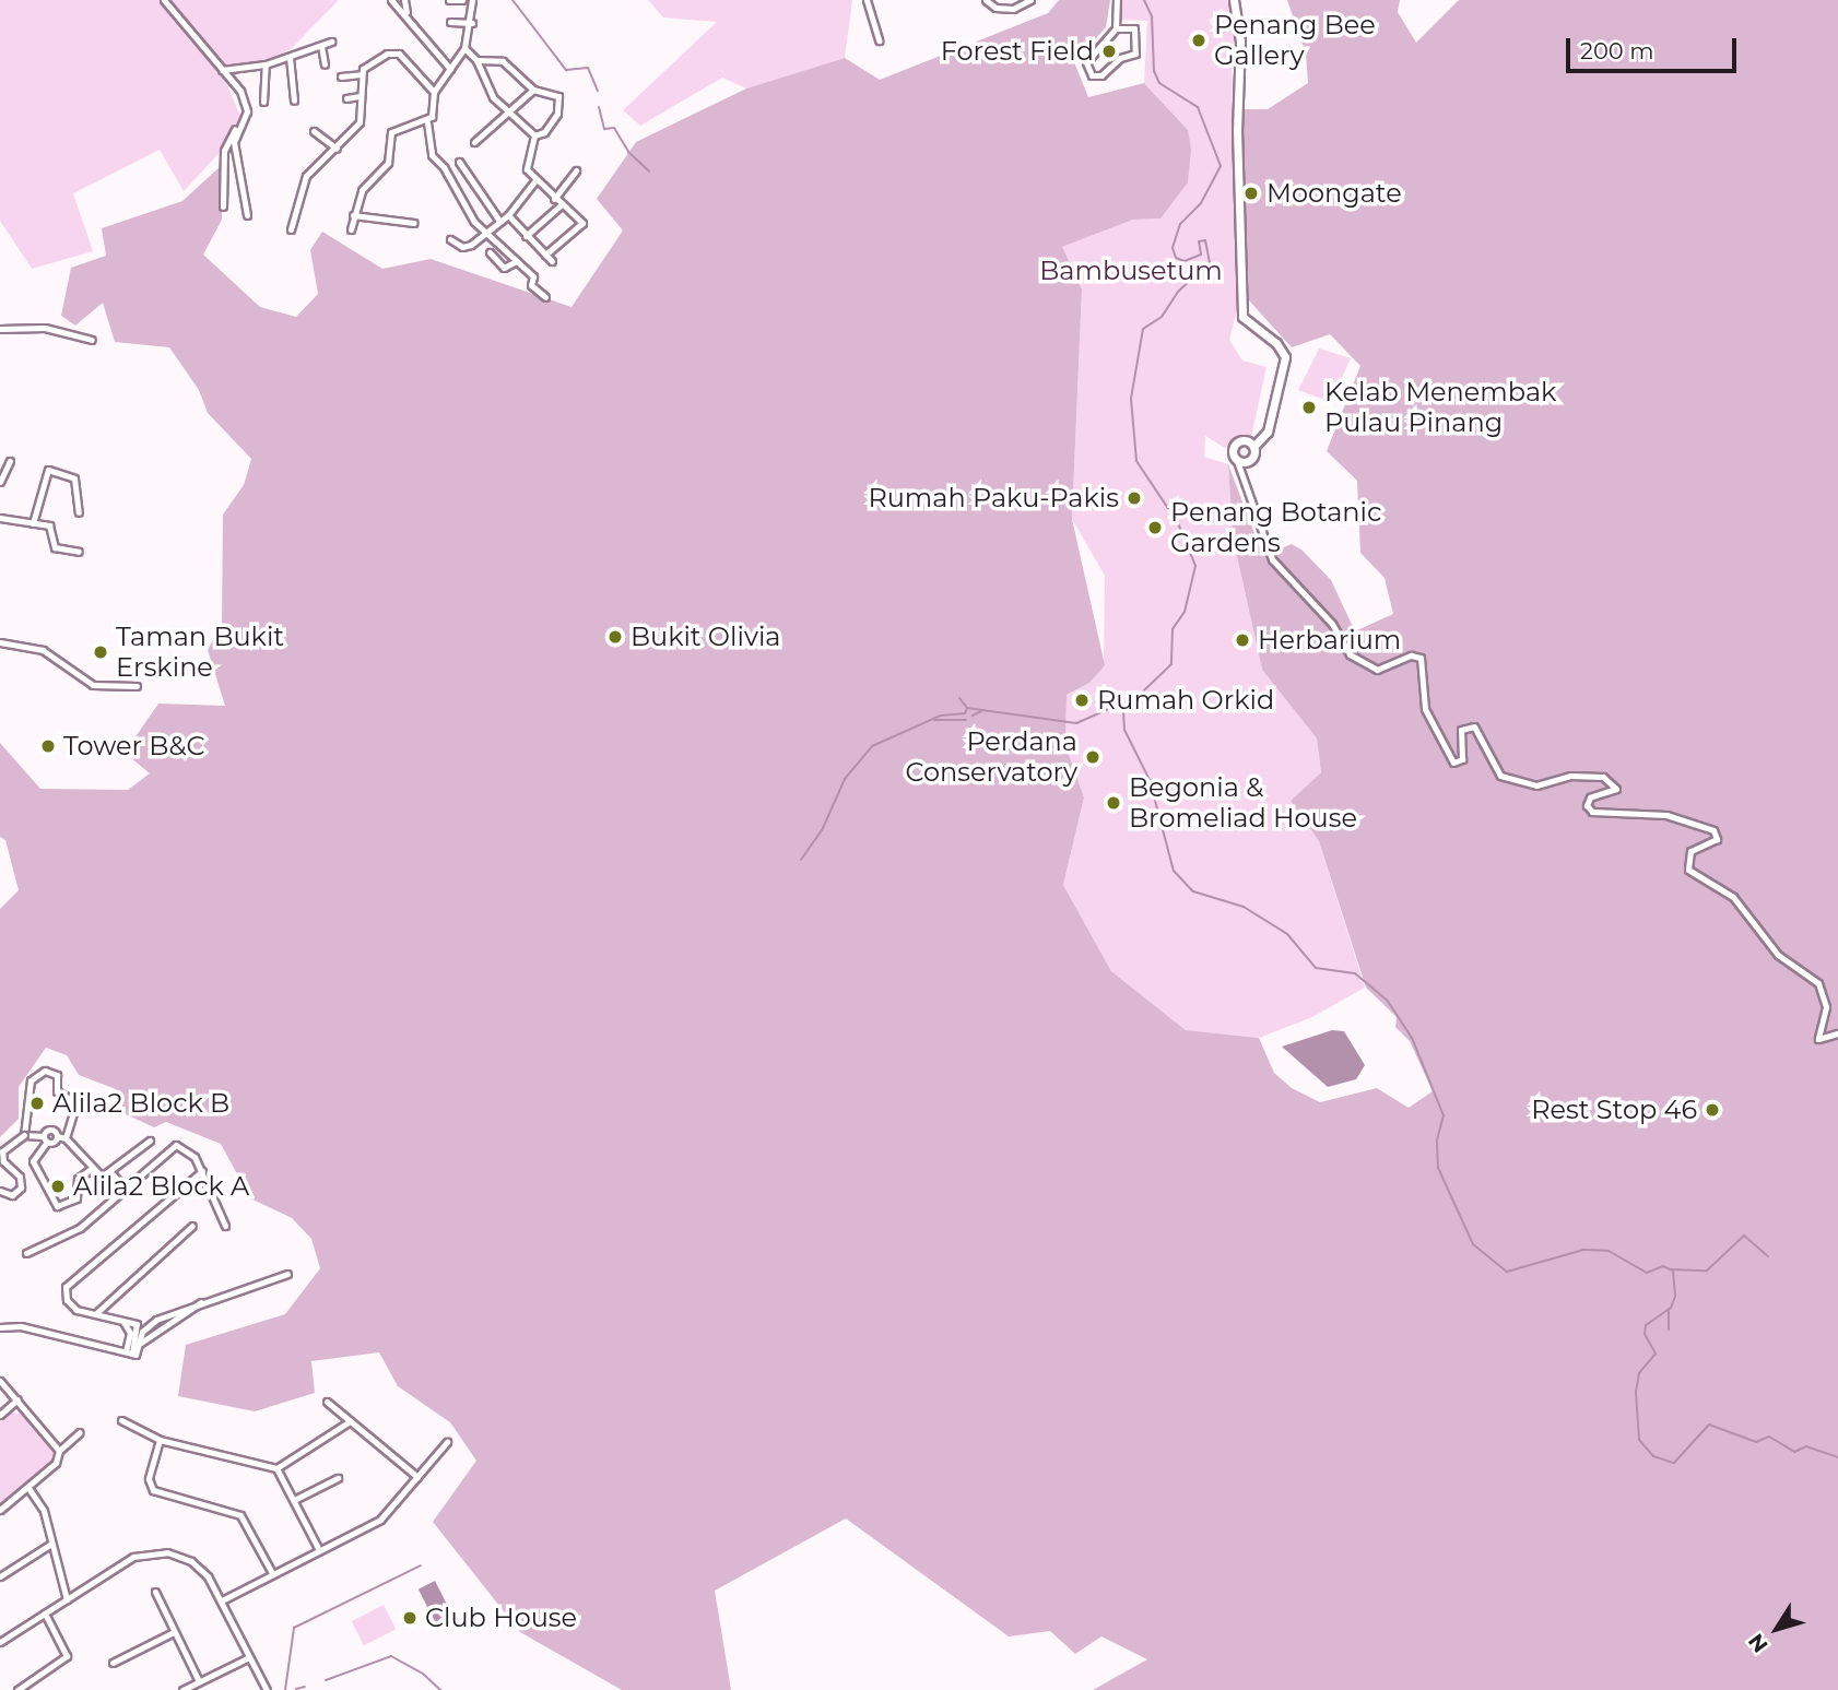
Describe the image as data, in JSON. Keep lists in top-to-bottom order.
{
  "parks": ["Bambusetum"],
  "places": [
    "Penang Bee Gallery",
    "Forest Field",
    "Moongate",
    "Kelab Menembak Pulau Pinang",
    "Rumah Paku-Pakis",
    "Penang Botanic Gardens",
    "Bukit Olivia",
    "Herbarium",
    "Taman Bukit Erskine",
    "Rumah Orkid",
    "Tower B&C",
    "Perdana Conservatory",
    "Begonia & Bromeliad House",
    "Alila2 Block B",
    "Rest Stop 46",
    "Alila2 Block A",
    "Club House"
  ],
  "scale_bar": "200 m",
  "north": "bottom left"
}
